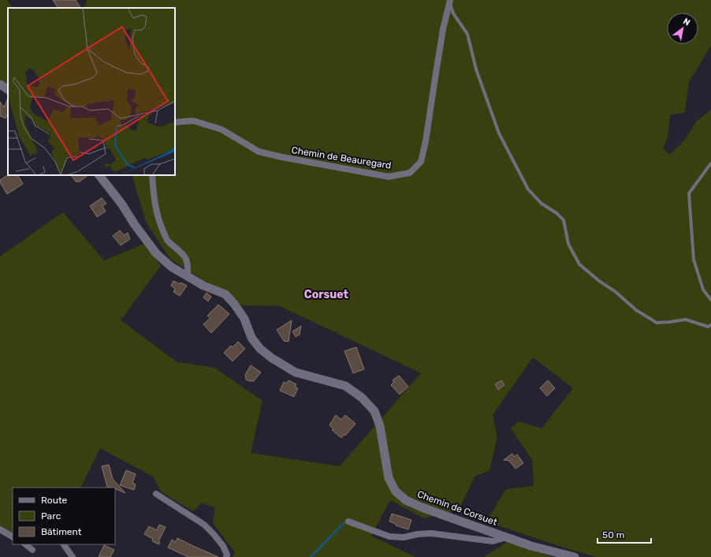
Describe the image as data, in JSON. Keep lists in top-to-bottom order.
{
  "streets": {
    "street": ["Chemin de Beauregard", "Chemin de Corsuet"]
  },
  "districts": ["Corsuet"],
  "legend": ["Route", "Parc", "Bâtiment"],
  "scale_bar": "50 m",
  "north": "top right"
}
